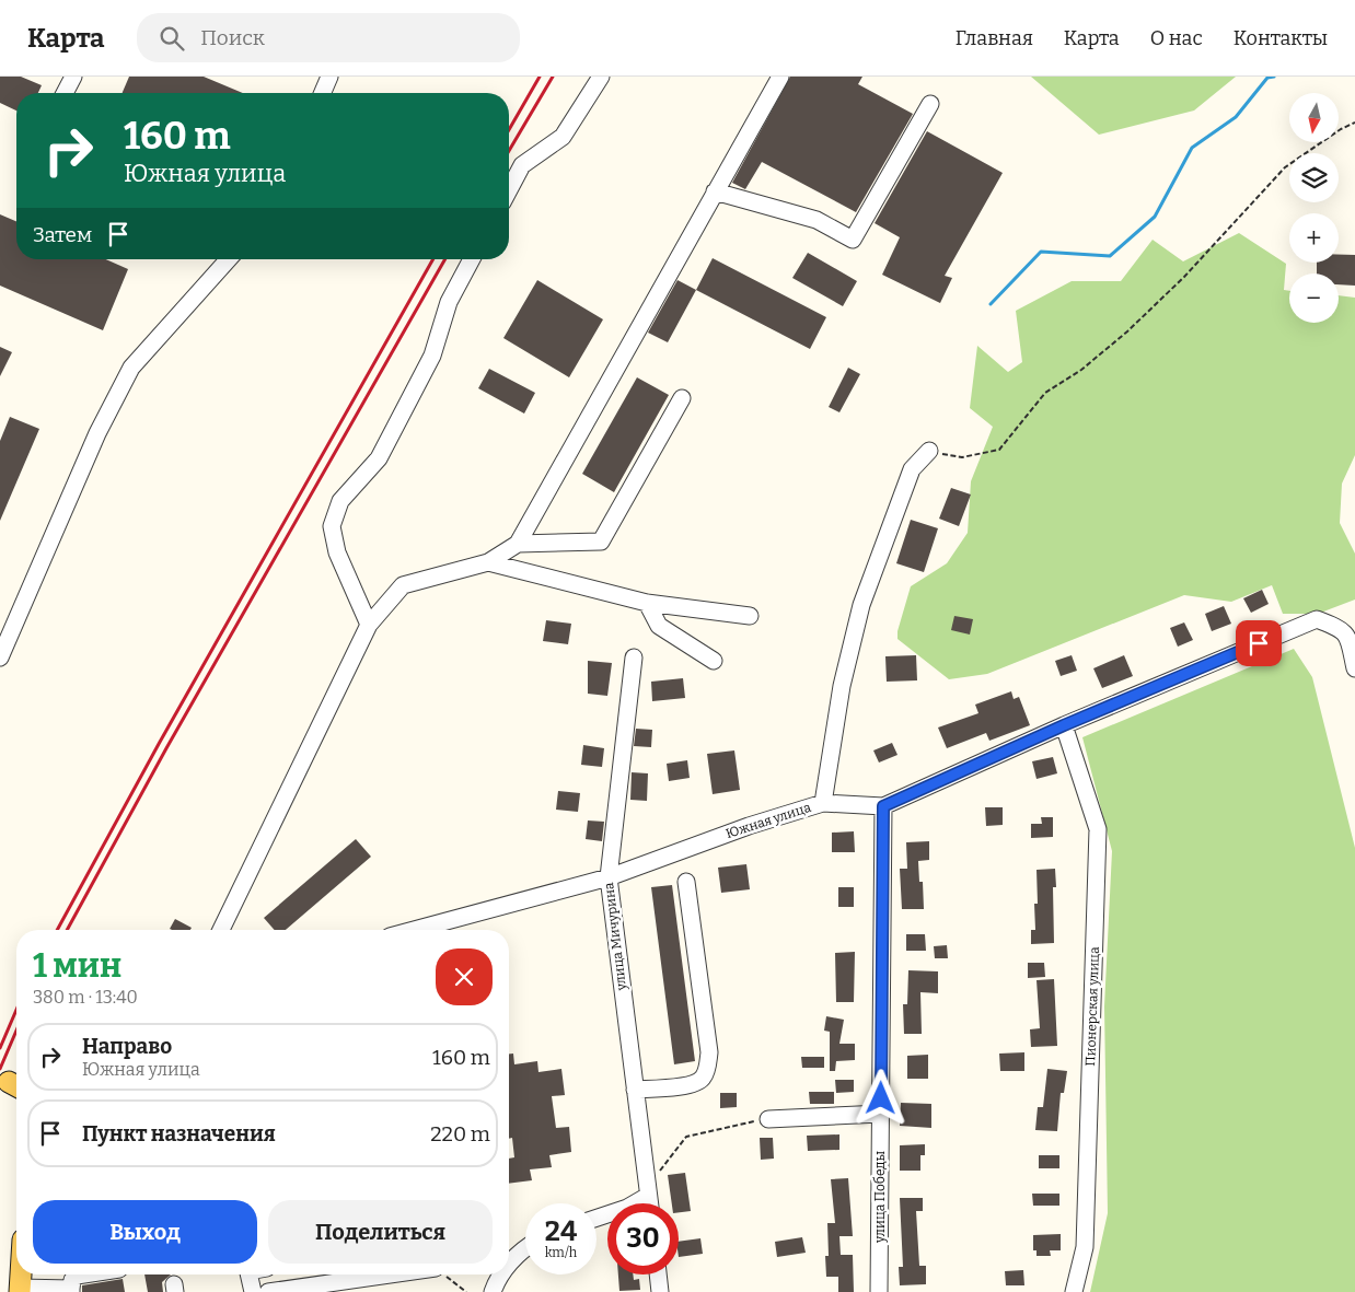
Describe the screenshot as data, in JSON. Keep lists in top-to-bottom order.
{
  "streets": {
    "street": [
      "Южная улица",
      "улица Мичурина",
      "Пионерская улица",
      "улица Победы"
    ]
  },
  "crossings": [
    ["Южная улица", "улица Мичурина"],
    ["Южная улица", "Пионерская улица"],
    ["Южная улица", "улица Победы"]
  ],
  "north": "bottom",
  "page": {
    "header": "Карта",
    "search": "Поиск",
    "nav": [
      "Главная",
      "Карта",
      "О нас",
      "Контакты"
    ],
    "map_buttons": ["+", "−"],
    "turn": ["160 m", "Южная улица"],
    "then": "Затем",
    "heading": ["1 мин", "380 m · 13:40"],
    "list": [
      {
        "name": "Направо",
        "note": "Южная улица",
        "value": "160 m"
      },
      {
        "name": "Пункт назначения",
        "value": "220 m"
      }
    ],
    "buttons": ["Выход", "Поделиться"],
    "speed": "24 km/h",
    "limit": "30"
  }
}
